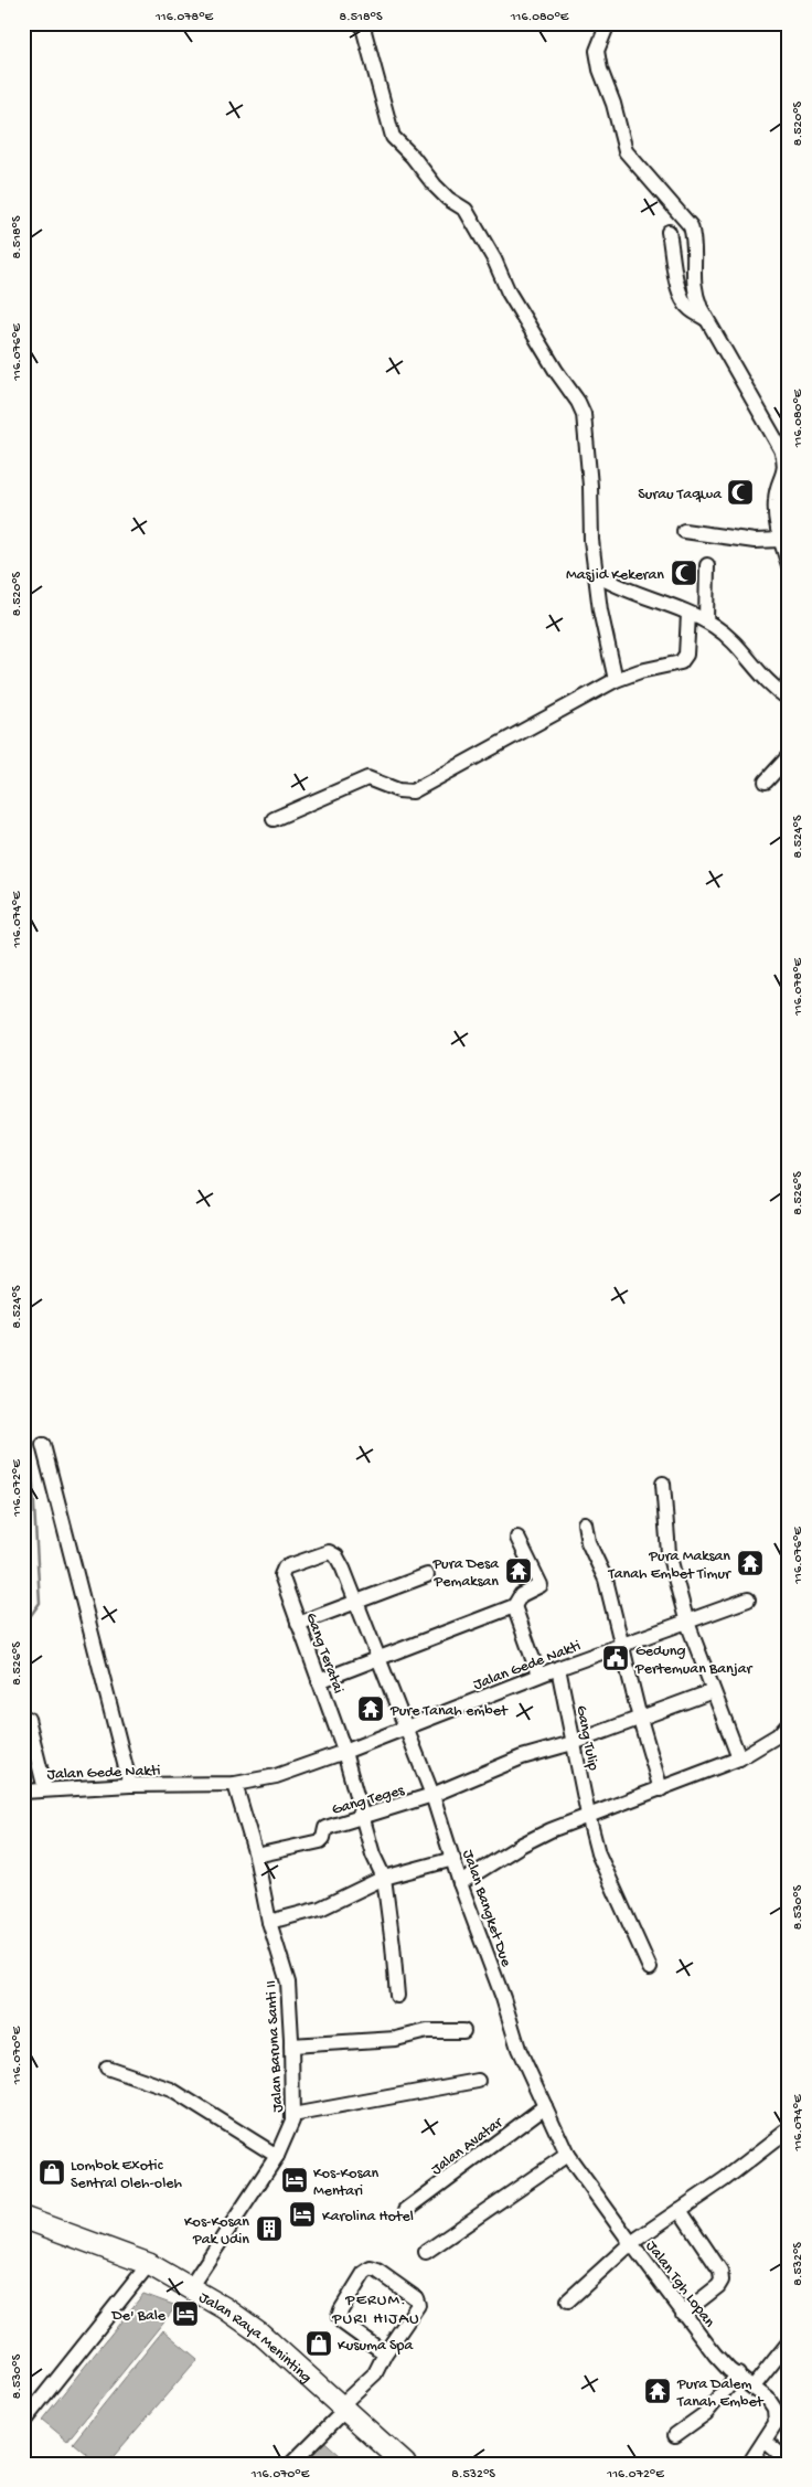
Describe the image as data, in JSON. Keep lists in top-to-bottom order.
{
  "streets": {
    "highway": ["Jalan Raya Meninting"],
    "street": [
      "Gang Teratai",
      "Jalan Gede Nakti",
      "Gang Tulip",
      "Gang Teges",
      "Jalan Bangket Due",
      "Jalan Baruna Santi II",
      "Jalan Avatar",
      "Jalan Tgh Lopan"
    ]
  },
  "crossings": [
    ["Gang Teratai", "Jalan Gede Nakti"],
    ["Gang Teratai", "Gang Teges"],
    ["Gang Teratai", "Jalan Bangket Due"],
    ["Jalan Gede Nakti", "Gang Tulip"],
    ["Jalan Gede Nakti", "Jalan Bangket Due"],
    ["Jalan Gede Nakti", "Jalan Baruna Santi II"],
    ["Gang Tulip", "Gang Teges"],
    ["Gang Teges", "Jalan Bangket Due"],
    ["Gang Teges", "Jalan Baruna Santi II"],
    ["Jalan Bangket Due", "Jalan Avatar"],
    ["Jalan Bangket Due", "Jalan Tgh Lopan"],
    ["Jalan Baruna Santi II", "Jalan Raya Meninting"]
  ],
  "districts": ["PERUM. PURI HIJAU"],
  "places": {
    "mosque": ["Surau Taqwa", "Masjid Kekeran"],
    "temple": [
      "Pura Maksan Tanah Embet Timur",
      "Pura Desa Pemaksan",
      "Pure Tanah embet",
      "Pura Dalem Tanah Embet"
    ],
    "public building": ["Gedung Pertemuan Banjar"],
    "shop": ["Lombok Exotic Sentral Oleh-oleh", "Kusuma Spa"],
    "hotel": ["Kos-Kosan Mentari", "Karolina Hotel", "De' Bale"],
    "building": ["Kos-Kosan Pak Udin"]
  },
  "coordinates": [
    "116.078°E",
    "8.518°S",
    "116.080°E",
    "8.520°S",
    "116.076°E",
    "8.524°S",
    "116.074°E",
    "8.526°S",
    "116.072°E",
    "8.530°S",
    "116.070°E",
    "8.532°S"
  ]
}
